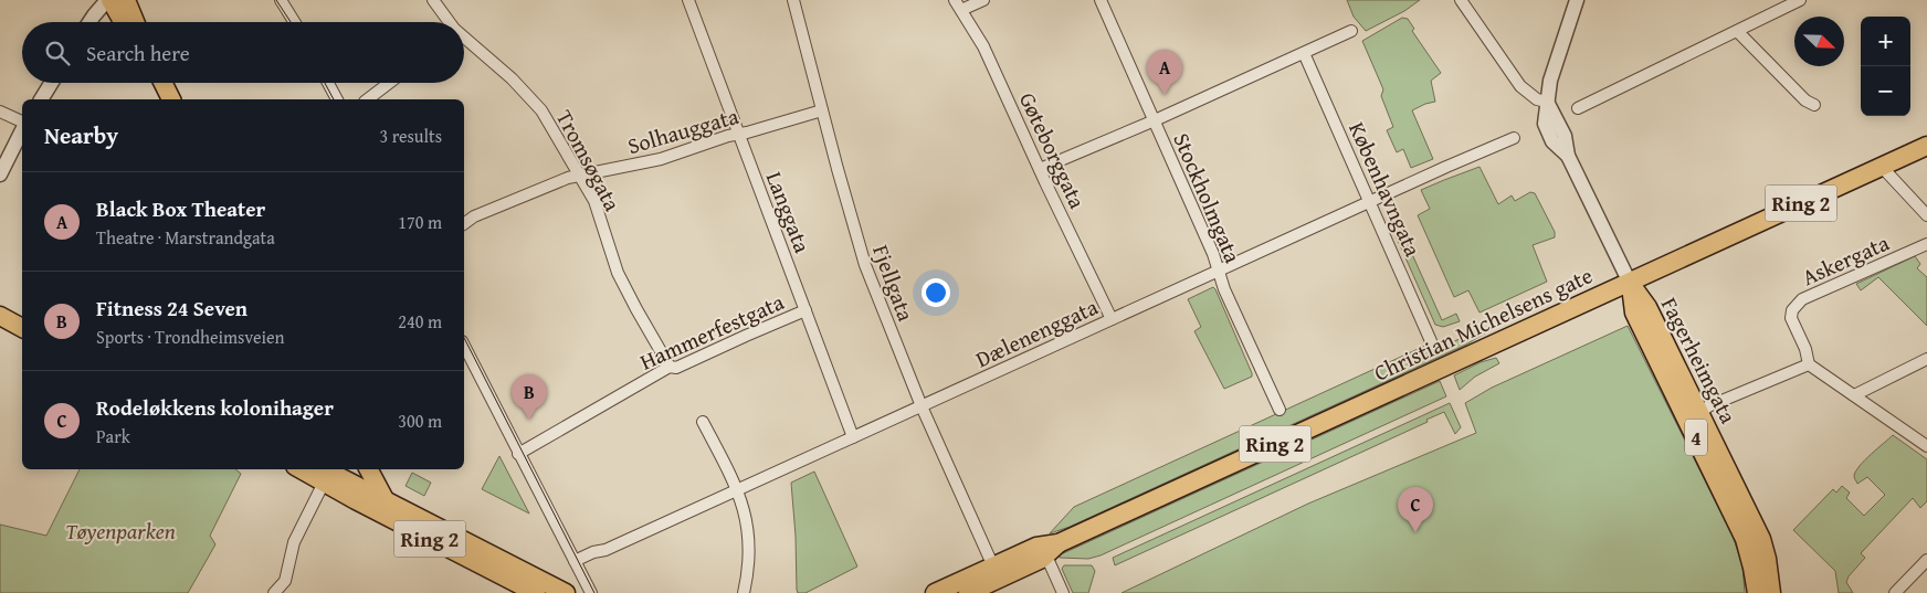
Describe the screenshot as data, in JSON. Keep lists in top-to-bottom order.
{
  "streets": {
    "main road": [
      "Ring 2",
      "Christian Michelsens gate",
      "Fagerheimgata",
      "4"
    ],
    "street": [
      "Solhauggata",
      "Gøteborggata",
      "Tromsøgata",
      "Københavngata",
      "Stockholmgata",
      "Langgata",
      "Askergata",
      "Fjellgata",
      "Hammerfestgata",
      "Dælenenggata"
    ]
  },
  "crossings": [
    ["Solhauggata", "Tromsøgata"],
    ["Solhauggata", "Langgata"],
    ["Solhauggata", "Fjellgata"],
    ["Gøteborggata", "Dælenenggata"],
    ["Tromsøgata", "Hammerfestgata"],
    ["Københavngata", "Dælenenggata"],
    ["Stockholmgata", "Dælenenggata"],
    ["Langgata", "Hammerfestgata"],
    ["Langgata", "Dælenenggata"],
    ["Fjellgata", "Christian Michelsens gate"],
    ["Fjellgata", "Dælenenggata"],
    ["Christian Michelsens gate", "Fagerheimgata"],
    ["Christian Michelsens gate", "4"],
    ["Fagerheimgata", "4"]
  ],
  "parks": ["Tøyenparken"],
  "north": "bottom right",
  "page": {
    "map_buttons": ["+", "−"],
    "search": "Search here",
    "pins": ["A", "B", "C"],
    "heading": ["Nearby", "3 results"],
    "list": [
      {
        "mark": "A",
        "name": "Black Box Theater",
        "note": "Theatre · Marstrandgata",
        "value": "170 m"
      },
      {
        "mark": "B",
        "name": "Fitness 24 Seven",
        "note": "Sports · Trondheimsveien",
        "value": "240 m"
      },
      {
        "mark": "C",
        "name": "Rodeløkkens kolonihager",
        "note": "Park",
        "value": "300 m"
      }
    ]
  }
}
